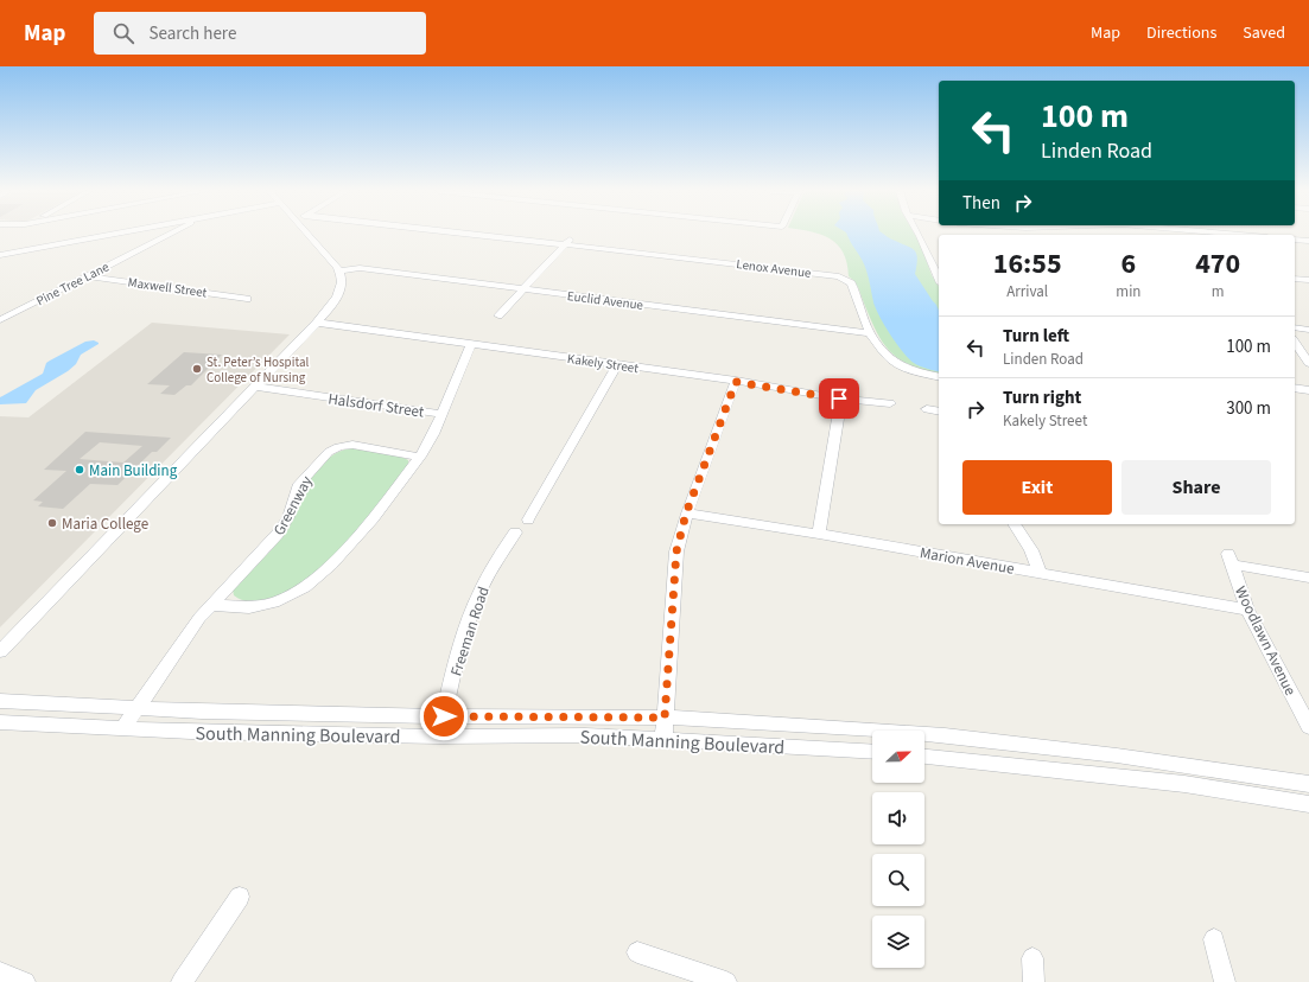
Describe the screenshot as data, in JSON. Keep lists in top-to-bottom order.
{
  "streets": {
    "street": [
      "Lenox Avenue",
      "Pine Tree Lane",
      "Maxwell Street",
      "Euclid Avenue",
      "Kakely Street",
      "Halsdorf Street",
      "Greenway",
      "Marion Avenue",
      "Freeman Road",
      "Woodlawn Avenue",
      "South Manning Boulevard"
    ]
  },
  "crossings": [
    ["Lenox Avenue", "Euclid Avenue"],
    ["Pine Tree Lane", "Maxwell Street"],
    ["Greenway", "South Manning Boulevard"],
    ["Marion Avenue", "Woodlawn Avenue"],
    ["Freeman Road", "South Manning Boulevard"]
  ],
  "places": ["St. Peter’s Hospital College of Nursing", "Main Building", "Maria College"],
  "north": "right",
  "page": {
    "header": "Map",
    "search": "Search here",
    "nav": ["Map", "Directions", "Saved"],
    "turn": ["100 m", "Linden Road"],
    "then": "Then",
    "eta": [
      "16:55",
      "Arrival",
      "6",
      "min",
      "470",
      "m"
    ],
    "list": [
      {
        "name": "Turn left",
        "note": "Linden Road",
        "value": "100 m"
      },
      {
        "name": "Turn right",
        "note": "Kakely Street",
        "value": "300 m"
      }
    ],
    "buttons": ["Exit", "Share"]
  }
}
